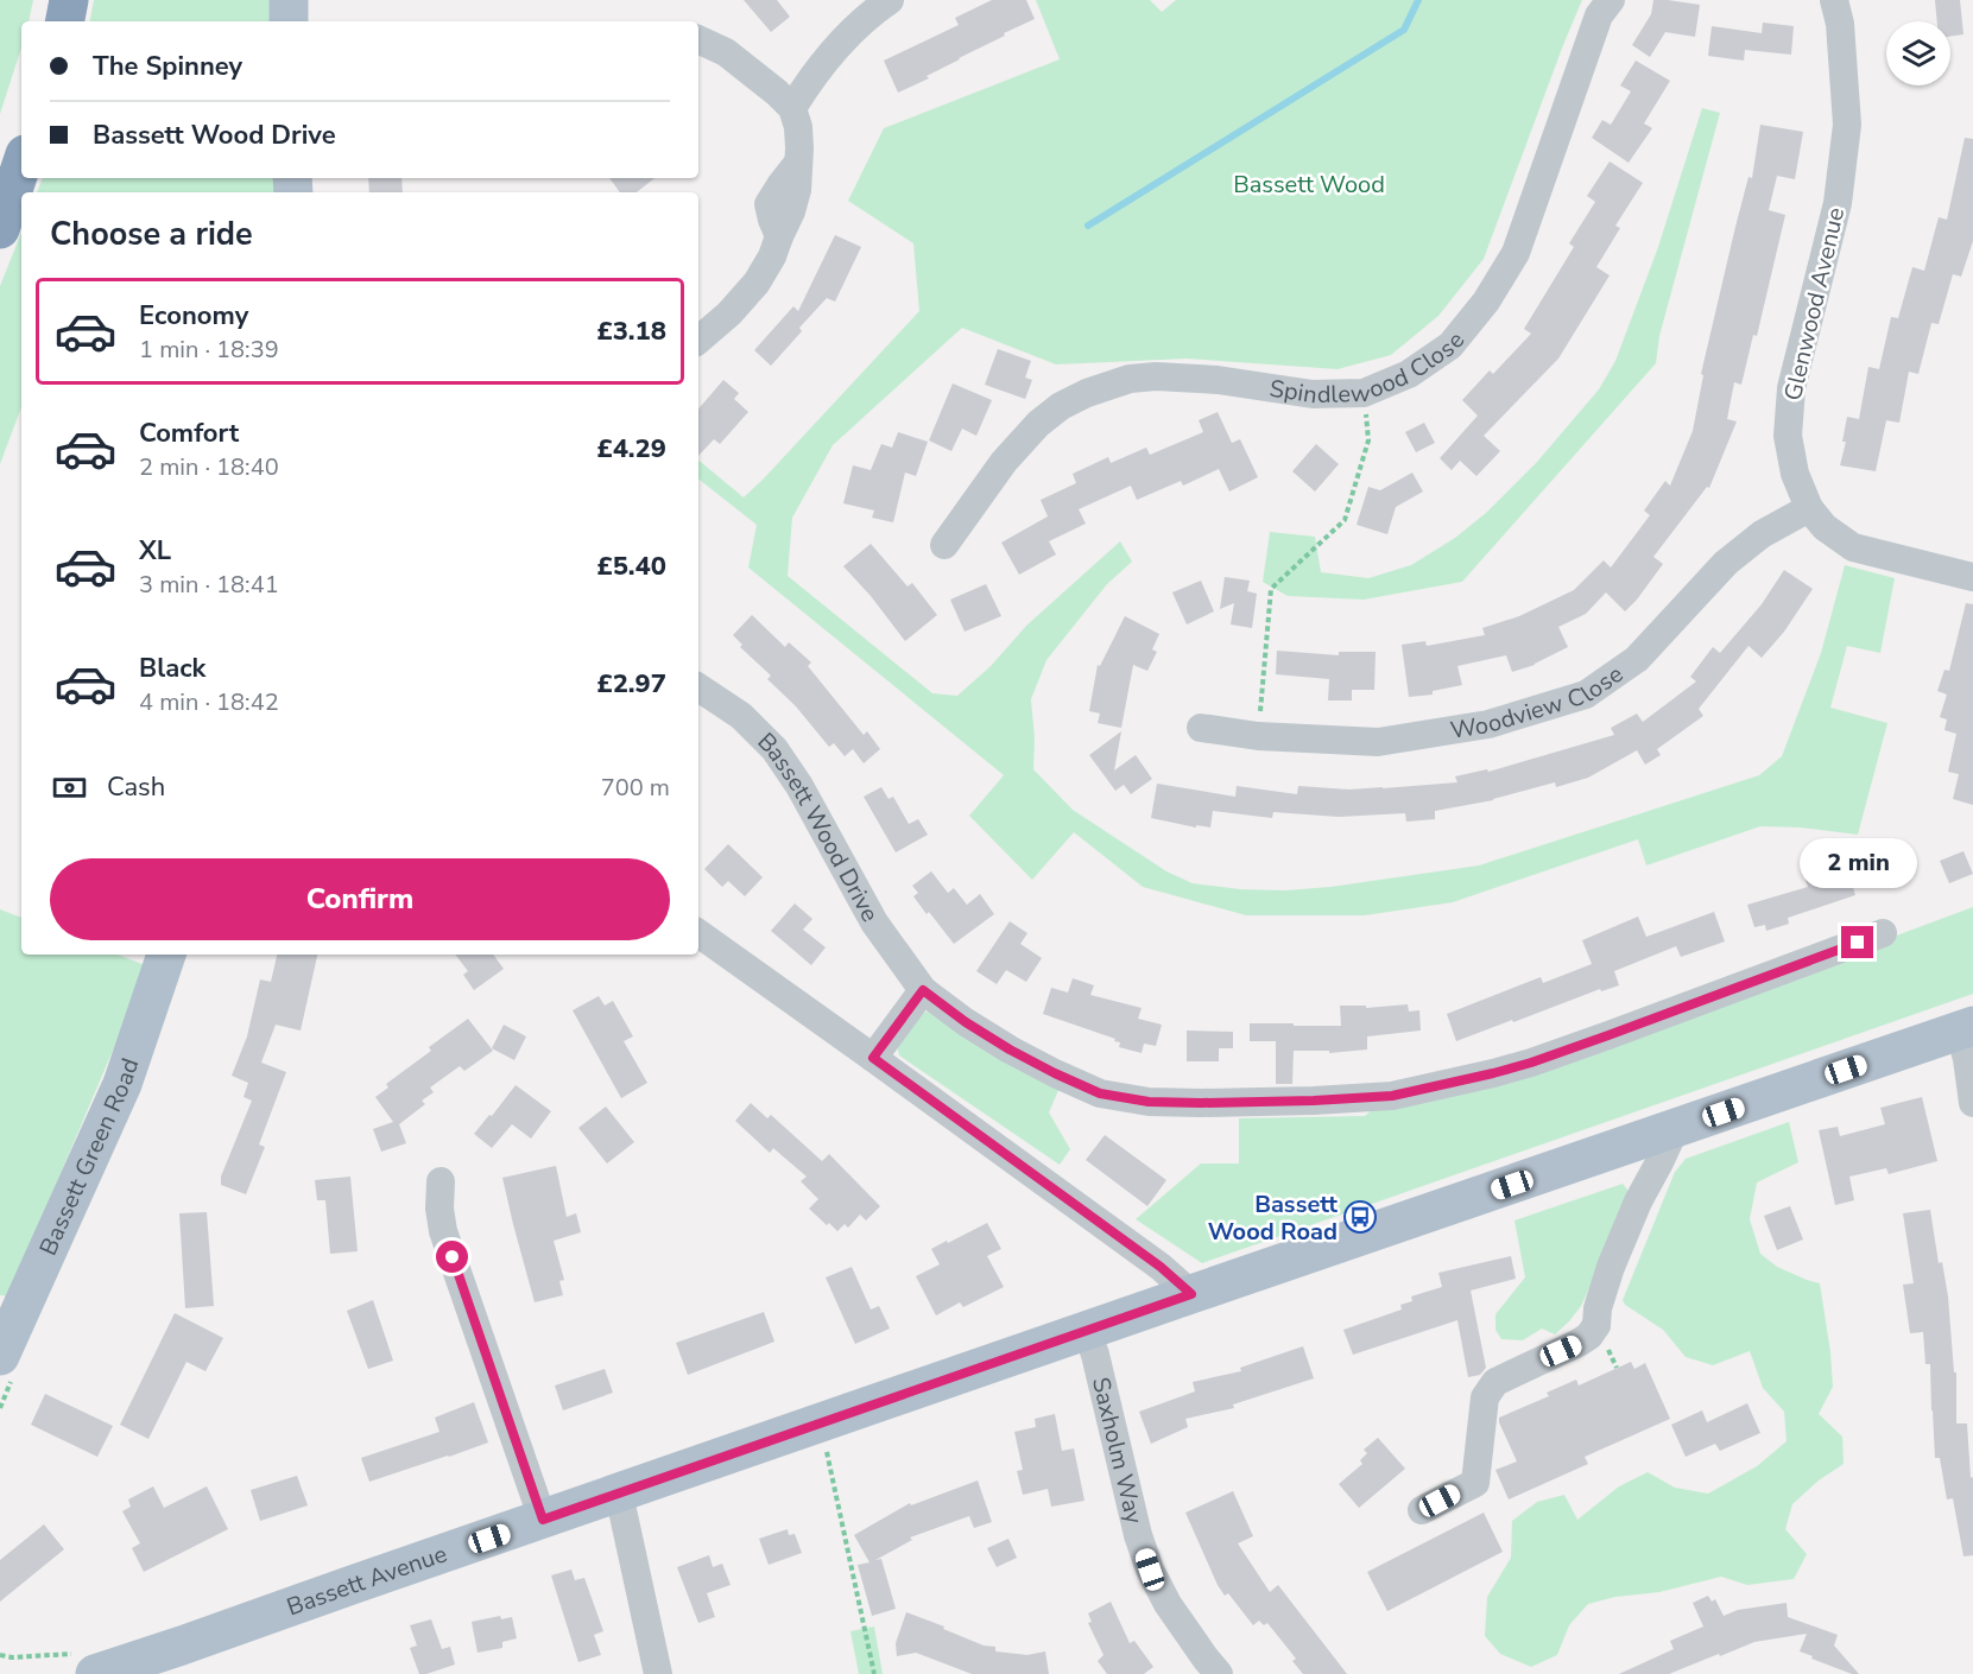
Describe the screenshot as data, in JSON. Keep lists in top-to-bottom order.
{
  "streets": {
    "main road": ["Bassett Green Road", "Bassett Avenue"],
    "street": [
      "Glenwood Avenue",
      "Spindlewood Close",
      "Woodview Close",
      "Bassett Wood Drive",
      "Saxholm Way"
    ]
  },
  "crossings": [
    ["Glenwood Avenue", "Woodview Close"],
    ["Saxholm Way", "Bassett Avenue"]
  ],
  "parks": ["Bassett Wood"],
  "places": {
    "bus stop": ["Bassett Wood Road"]
  },
  "page": {
    "banner": ["The Spinney", "Bassett Wood Drive"],
    "heading": "Choose a ride",
    "list": [
      {
        "name": "Economy",
        "note": "1 min · 18:39",
        "value": "£3.18"
      },
      {
        "name": "Comfort",
        "note": "2 min · 18:40",
        "value": "£4.29"
      },
      {
        "name": "XL",
        "note": "3 min · 18:41",
        "value": "£5.40"
      },
      {
        "name": "Black",
        "note": "4 min · 18:42",
        "value": "£2.97"
      }
    ],
    "pay": ["Cash", "700 m"],
    "bubble": "2 min",
    "buttons": "Confirm"
  }
}
